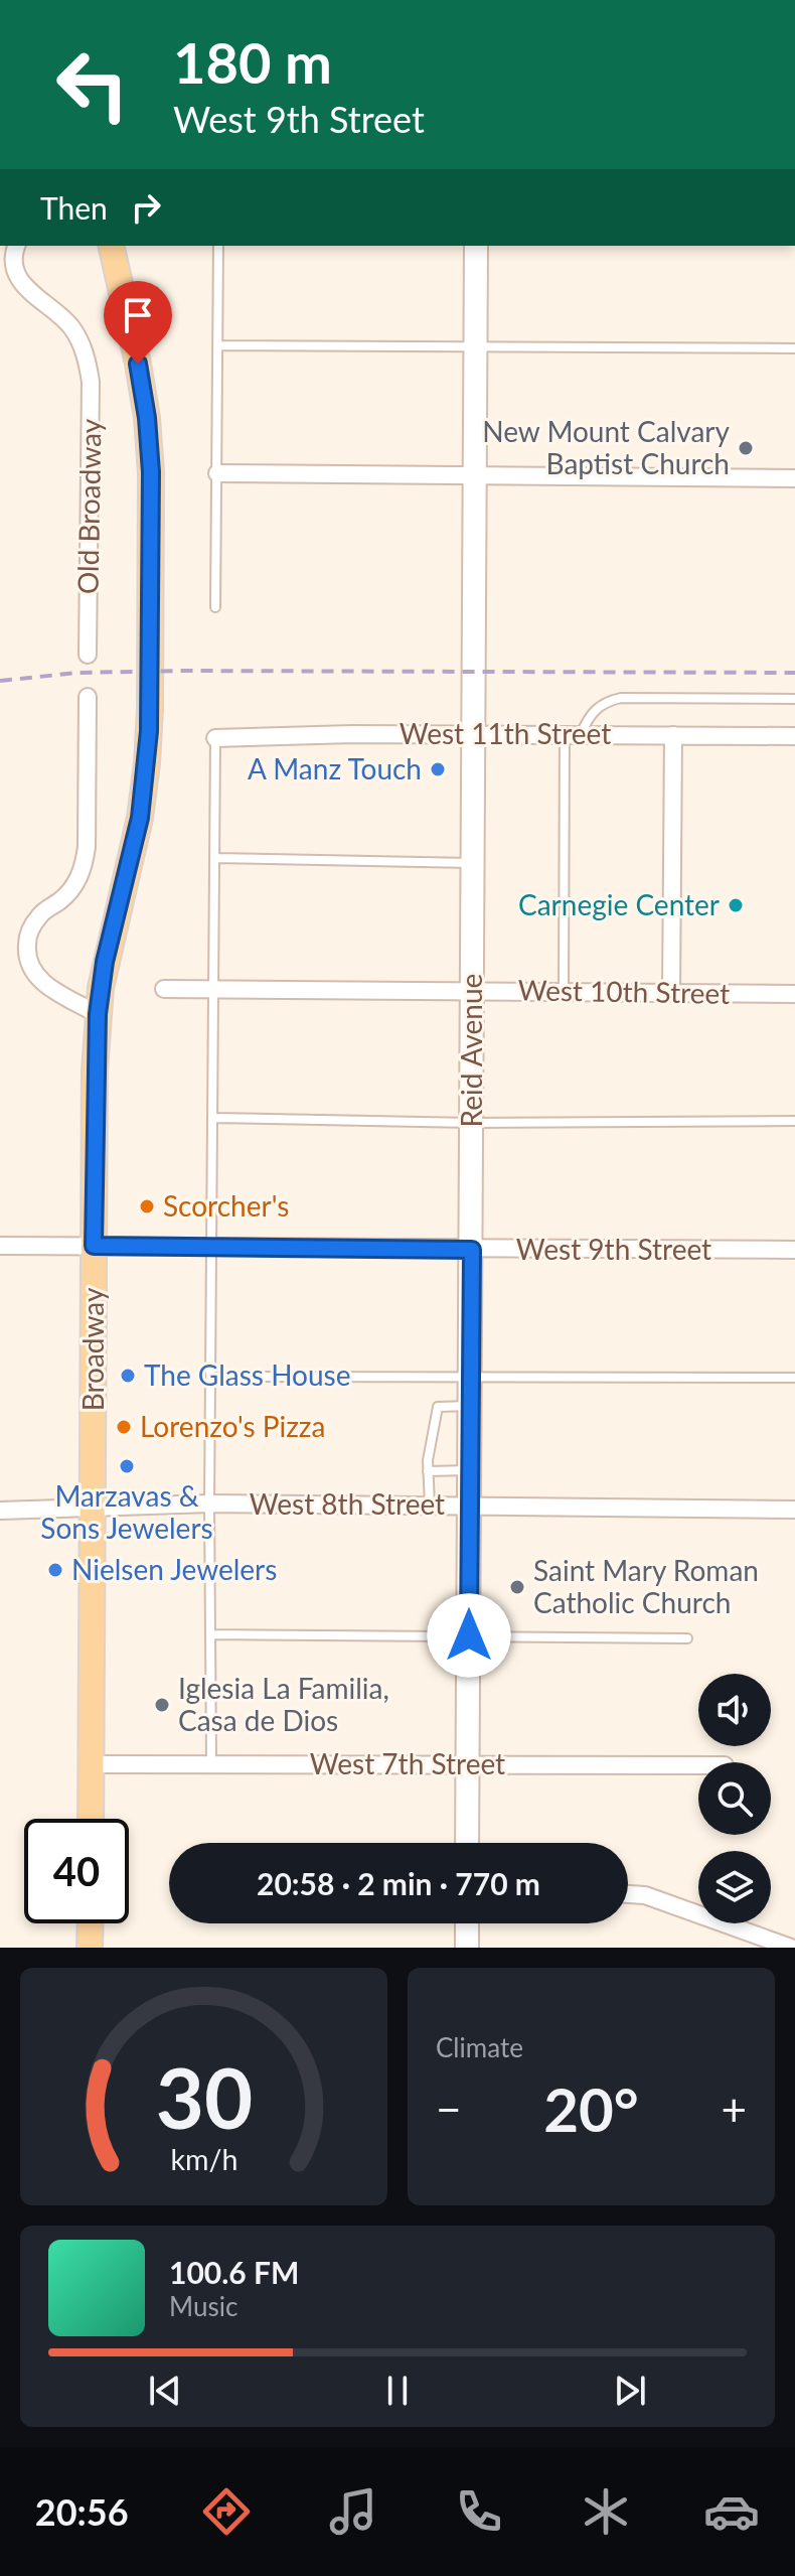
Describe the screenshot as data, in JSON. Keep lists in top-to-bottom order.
{
  "streets": {
    "main road": ["Broadway"],
    "street": [
      "Old Broadway",
      "West 11th Street",
      "West 10th Street",
      "Reid Avenue",
      "West 9th Street",
      "West 8th Street",
      "West 7th Street"
    ]
  },
  "crossings": [
    ["West 11th Street", "Reid Avenue"],
    ["West 10th Street", "Reid Avenue"],
    ["Reid Avenue", "West 9th Street"],
    ["Reid Avenue", "West 8th Street"],
    ["Reid Avenue", "West 7th Street"],
    ["West 9th Street", "Broadway"],
    ["Broadway", "West 8th Street"],
    ["Broadway", "West 7th Street"]
  ],
  "places": [
    "New Mount Calvary Baptist Church",
    "A Manz Touch",
    "Carnegie Center",
    "Scorcher's",
    "The Glass House",
    "Lorenzo's Pizza",
    "Marzavas & Sons Jewelers",
    "Nielsen Jewelers",
    "Saint Mary Roman Catholic Church",
    "Iglesia La Familia, Casa de Dios"
  ],
  "page": {
    "turn": ["180 m", "West 9th Street"],
    "then": "Then",
    "limit": "40",
    "trip": "20:58 · 2 min · 770 m",
    "tile": "Climate",
    "heat": ["−", "20°", "+"],
    "song": ["100.6 FM", "Music"],
    "tabs": "20:56",
    "gauge": ["30", "km/h"]
  }
}
